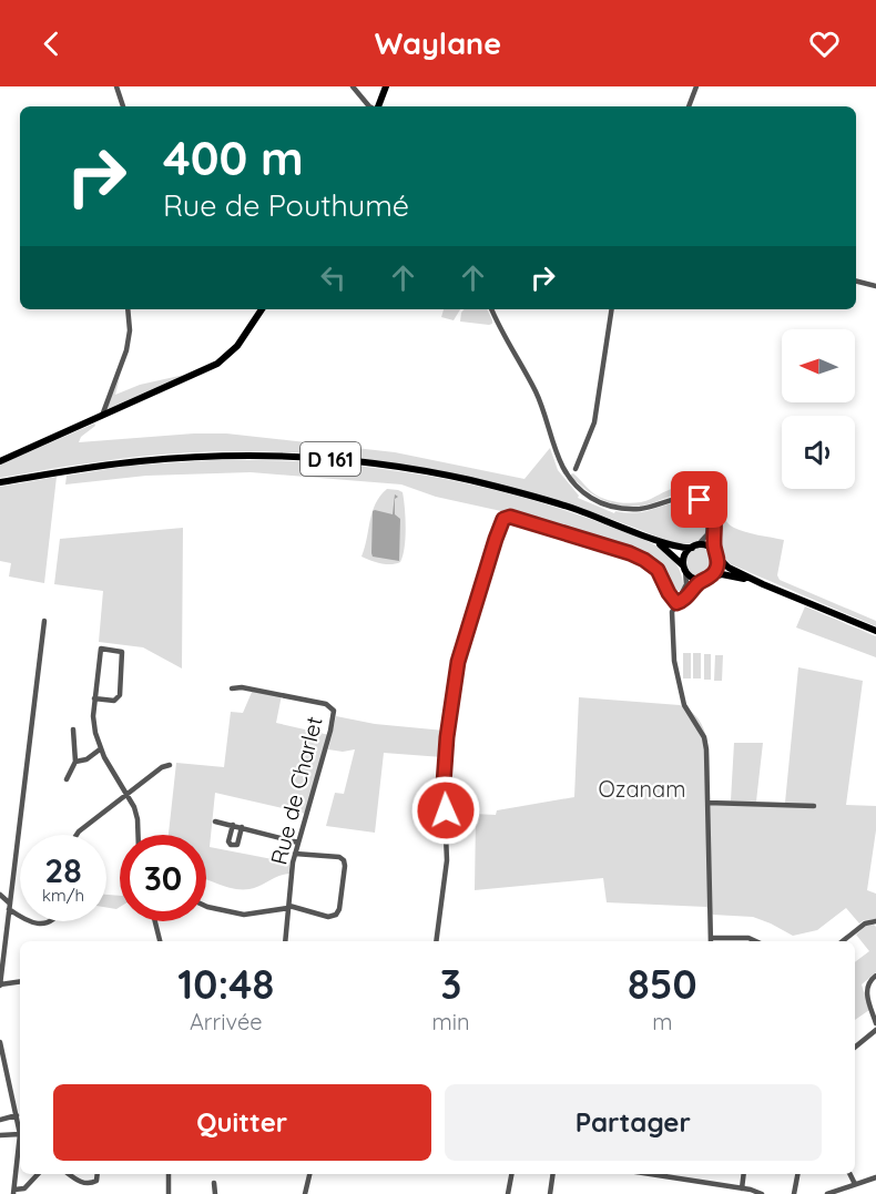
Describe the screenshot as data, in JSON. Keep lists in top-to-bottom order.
{
  "streets": {
    "main road": ["D 161"],
    "street": ["Rue de Charlet"]
  },
  "parks": ["Ozanam"],
  "north": "left",
  "page": {
    "header": "Waylane",
    "turn": ["400 m", "Rue de Pouthumé"],
    "speed": "28 km/h",
    "limit": "30",
    "eta": [
      "10:48",
      "Arrivée",
      "3",
      "min",
      "850",
      "m"
    ],
    "buttons": ["Quitter", "Partager"]
  }
}
